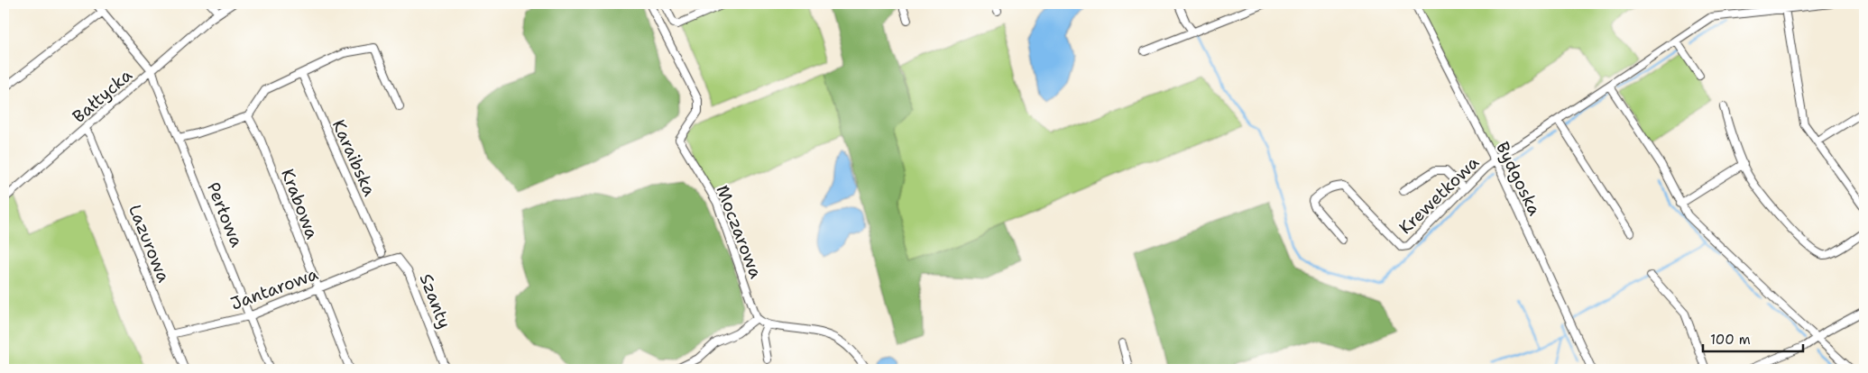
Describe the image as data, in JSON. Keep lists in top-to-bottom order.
{
  "streets": {
    "street": [
      "Bałtycka",
      "Karaibska",
      "Bydgoska",
      "Krewetkowa",
      "Krabowa",
      "Perłowa",
      "Moczarowa",
      "Lazurowa",
      "Jantarowa",
      "Szanty"
    ]
  },
  "crossings": [
    ["Bałtycka", "Perłowa"],
    ["Bałtycka", "Lazurowa"],
    ["Bydgoska", "Krewetkowa"],
    ["Krabowa", "Jantarowa"],
    ["Perłowa", "Jantarowa"],
    ["Lazurowa", "Jantarowa"],
    ["Jantarowa", "Szanty"]
  ],
  "scale_bar": "100 m"
}
